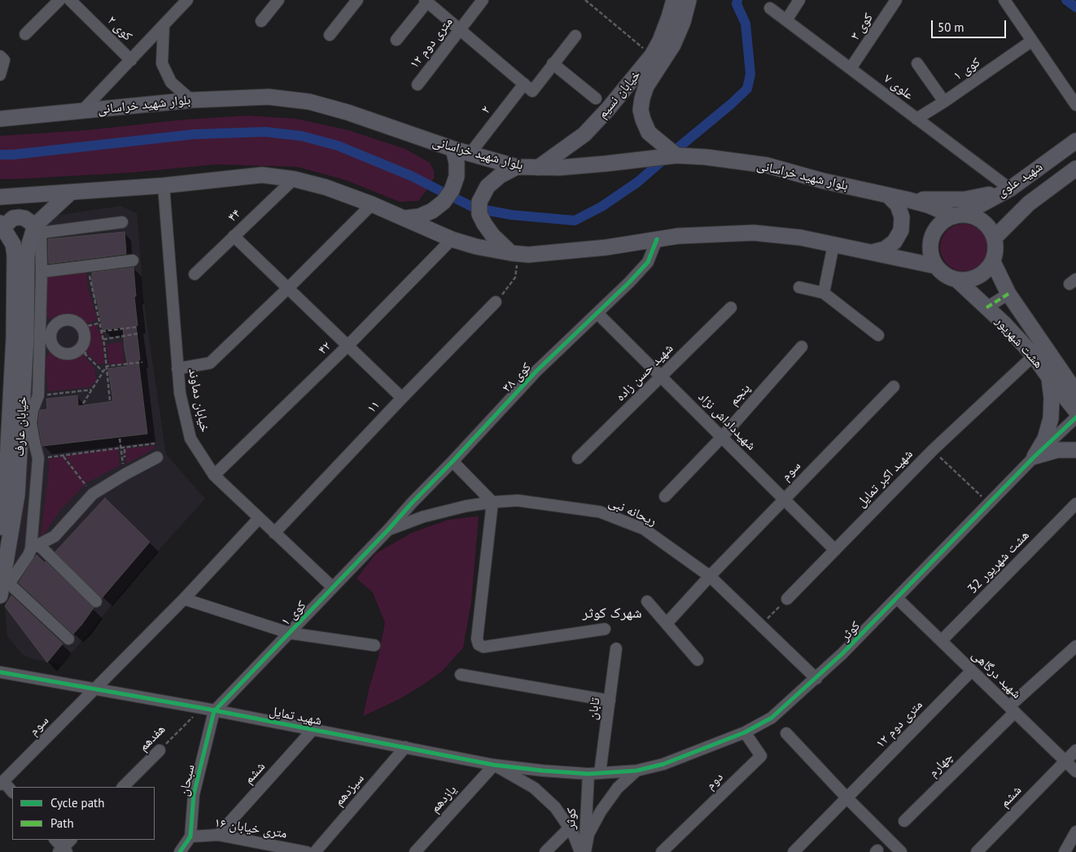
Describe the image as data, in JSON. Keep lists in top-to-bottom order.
{
  "streets": {
    "main road": [
      "خیابان نسیم",
      "بلوار شهید خراسانی",
      "شهید علوی",
      "هشت شهریور",
      "خیابان عارف"
    ],
    "street": [
      "کوی ۳",
      "کوی ۲",
      "۱۲ متری دوم",
      "کوی ۱",
      "علوی ۷",
      "۲",
      "۴۴",
      "۴۲",
      "شهید حسن زاده",
      "کوی ۳۸",
      "پنجم",
      "خیابان دماوند",
      "۱۱",
      "شهیدداداش نژاد",
      "سوم",
      "شهید اکبر تمایل",
      "ریحانه نبی",
      "هشت شهریور 32",
      "کوثر",
      "شهید درگاهی",
      "تابان",
      "شهید تمایل",
      "هفدهم",
      "چهارم",
      "ششم",
      "سبحان",
      "دوم",
      "سیزدهم",
      "یازدهم",
      "۱۶ متری خیابان"
    ]
  },
  "crossings": [
    ["کوی ۳", "علوی ۷"],
    ["۱۲ متری دوم", "شهید درگاهی"],
    ["کوی ۱", "علوی ۷"],
    ["کوی ۱", "کوی ۳۸"],
    ["کوی ۱", "خیابان دماوند"],
    ["کوی ۱", "ریحانه نبی"],
    ["کوی ۱", "شهید تمایل"],
    ["کوی ۱", "سبحان"],
    ["علوی ۷", "شهید علوی"],
    ["خیابان نسیم", "بلوار شهید خراسانی"],
    ["بلوار شهید خراسانی", "۲"],
    ["بلوار شهید خراسانی", "شهید علوی"],
    ["بلوار شهید خراسانی", "هشت شهریور"],
    ["شهید علوی", "هشت شهریور"],
    ["هشت شهریور", "شهید اکبر تمایل"],
    ["۴۲", "خیابان دماوند"],
    ["شهید حسن زاده", "شهیدداداش نژاد"],
    ["کوی ۳۸", "شهیدداداش نژاد"],
    ["کوی ۳۸", "ریحانه نبی"],
    ["پنجم", "شهیدداداش نژاد"],
    ["خیابان دماوند", "۱۱"],
    ["خیابان دماوند", "سوم"],
    ["شهیدداداش نژاد", "سوم"],
    ["شهیدداداش نژاد", "شهید اکبر تمایل"],
    ["سوم", "ریحانه نبی"],
    ["سوم", "شهید تمایل"],
    ["ریحانه نبی", "کوثر"],
    ["هشت شهریور 32", "شهید درگاهی"],
    ["کوثر", "شهید درگاهی"],
    ["کوثر", "تابان"],
    ["کوثر", "شهید تمایل"],
    ["کوثر", "دوم"],
    ["شهید درگاهی", "چهارم"],
    ["شهید درگاهی", "ششم"],
    ["شهید تمایل", "هفدهم"],
    ["شهید تمایل", "ششم"],
    ["شهید تمایل", "سبحان"],
    ["شهید تمایل", "سیزدهم"],
    ["شهید تمایل", "یازدهم"],
    ["ششم", "۱۶ متری خیابان"],
    ["سبحان", "۱۶ متری خیابان"]
  ],
  "districts": ["شهرک کوثر"],
  "legend": ["Cycle path", "Path"],
  "scale_bar": "50 m"
}
